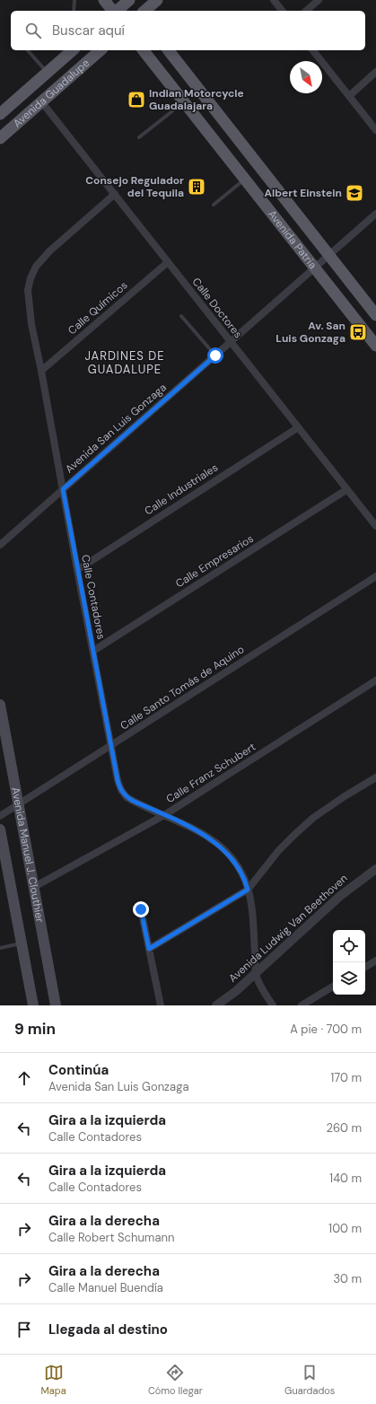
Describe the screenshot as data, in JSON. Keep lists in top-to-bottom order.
{
  "streets": {
    "main road": ["Avenida Guadalupe", "Avenida Patria", "Avenida Manuel J. Clouthier"],
    "street": [
      "Calle Químicos",
      "Calle Doctores",
      "Avenida San Luis Gonzaga",
      "Calle Industriales",
      "Calle Empresarios",
      "Calle Contadores",
      "Calle Santo Tomás de Aquino",
      "Calle Franz Schubert",
      "Avenida Ludwig Van Beethoven"
    ]
  },
  "crossings": [
    ["Avenida Guadalupe", "Calle Doctores"],
    ["Avenida Patria", "Avenida San Luis Gonzaga"],
    ["Calle Químicos", "Calle Doctores"],
    ["Calle Químicos", "Calle Contadores"],
    ["Calle Doctores", "Avenida San Luis Gonzaga"],
    ["Calle Doctores", "Calle Industriales"],
    ["Calle Doctores", "Calle Empresarios"],
    ["Calle Doctores", "Calle Contadores"],
    ["Avenida San Luis Gonzaga", "Calle Contadores"],
    ["Calle Industriales", "Calle Contadores"],
    ["Calle Empresarios", "Calle Contadores"],
    ["Calle Contadores", "Calle Santo Tomás de Aquino"],
    ["Calle Contadores", "Calle Franz Schubert"],
    ["Calle Contadores", "Avenida Ludwig Van Beethoven"],
    ["Calle Santo Tomás de Aquino", "Avenida Manuel J. Clouthier"],
    ["Calle Franz Schubert", "Avenida Manuel J. Clouthier"]
  ],
  "districts": ["JARDINES DE GUADALUPE"],
  "places": {
    "shop": ["Indian Motorcycle Guadalajara"],
    "building": ["Consejo Regulador del Tequila"],
    "school or university": ["Albert Einstein"],
    "bus stop": ["Av. San Luis Gonzaga"]
  },
  "north": "bottom right",
  "page": {
    "search": "Buscar aquí",
    "heading": ["9 min", "A pie · 700 m"],
    "list": [
      ["Continúa", "Avenida San Luis Gonzaga", "170 m"],
      ["Gira a la izquierda", "Calle Contadores", "260 m"],
      ["Gira a la izquierda", "Calle Contadores", "140 m"],
      ["Gira a la derecha", "Calle Robert Schumann", "100 m"],
      ["Gira a la derecha", "Calle Manuel Buendía", "30 m"],
      "Llegada al destino"
    ],
    "nav": ["Mapa", "Cómo llegar", "Guardados"]
  }
}
